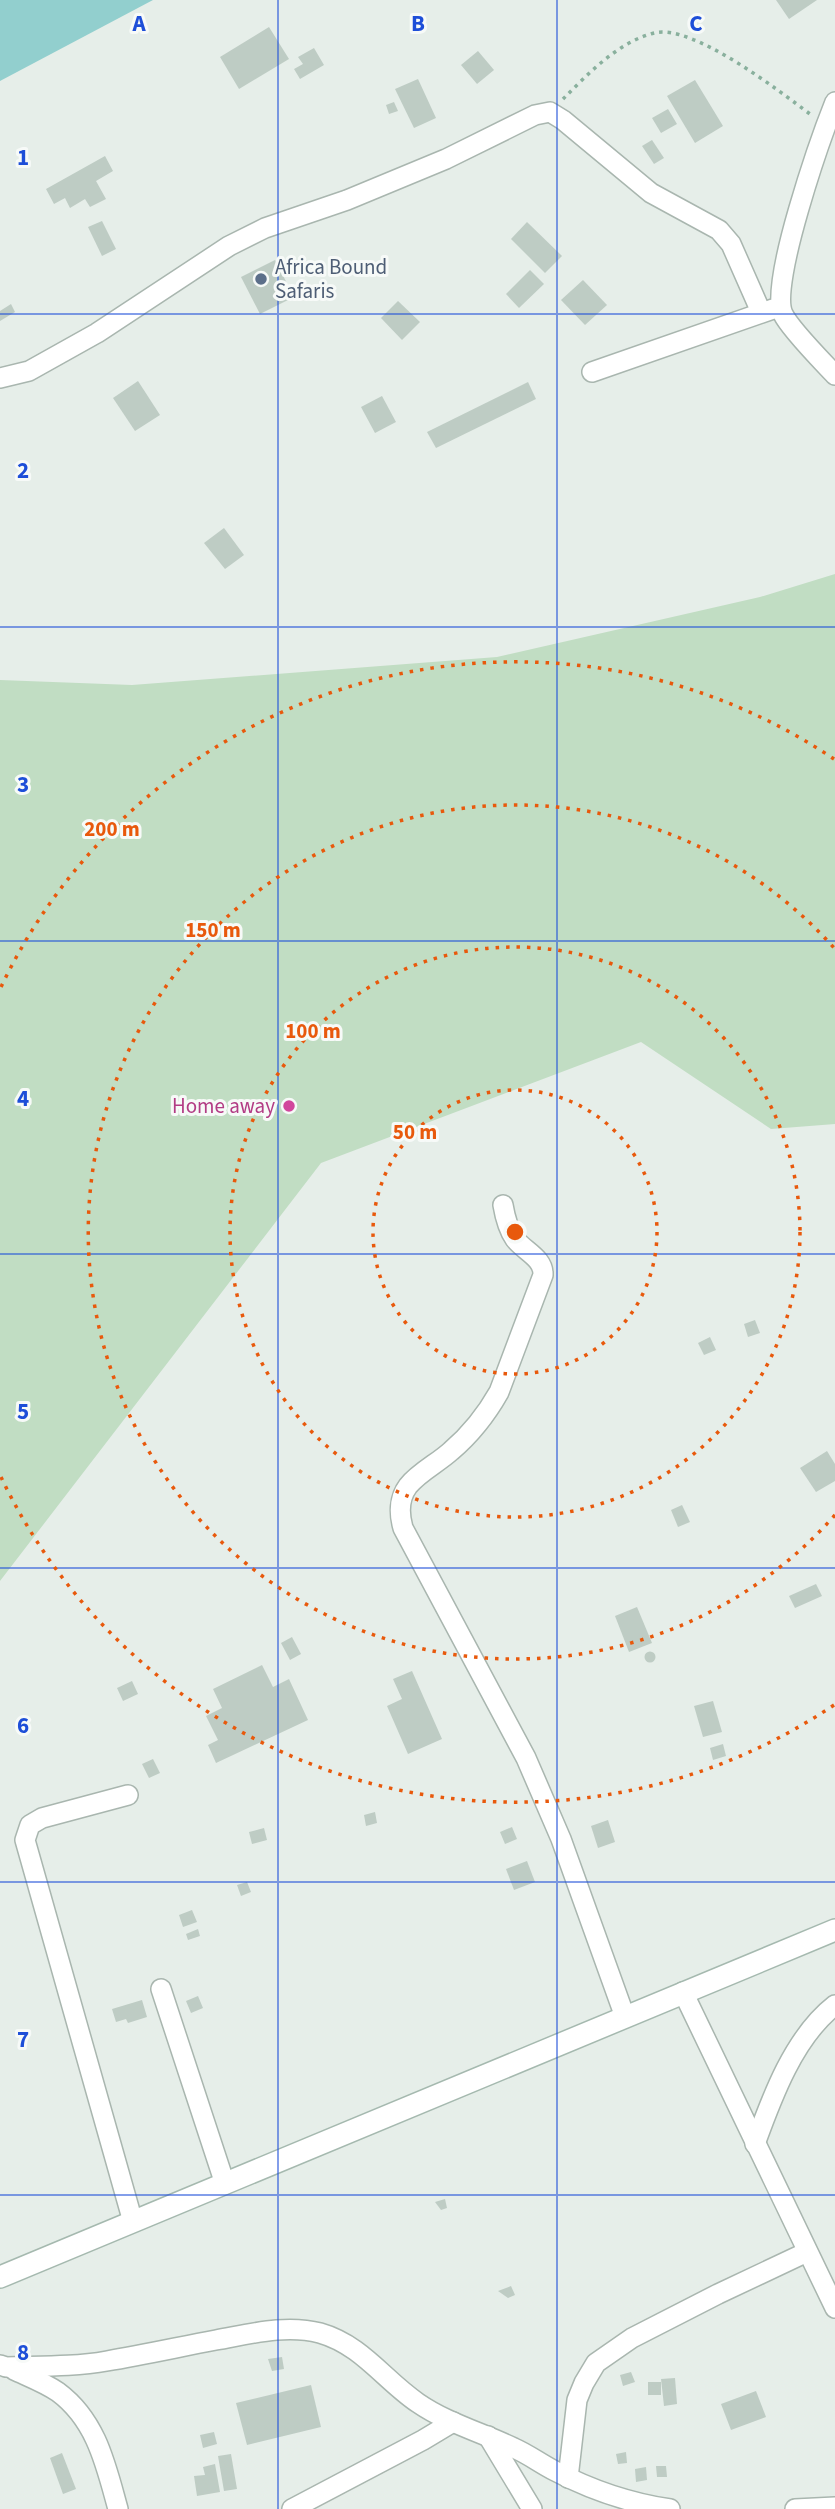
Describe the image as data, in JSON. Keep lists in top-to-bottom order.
{
  "places": ["Africa Bound Safaris", "Home away"],
  "grid": {
    "columns": ["A", "B", "C"],
    "rows": [
      "1",
      "2",
      "3",
      "4",
      "5",
      "6",
      "7",
      "8"
    ]
  },
  "rings": [
    "200 m",
    "150 m",
    "100 m",
    "50 m"
  ]
}
